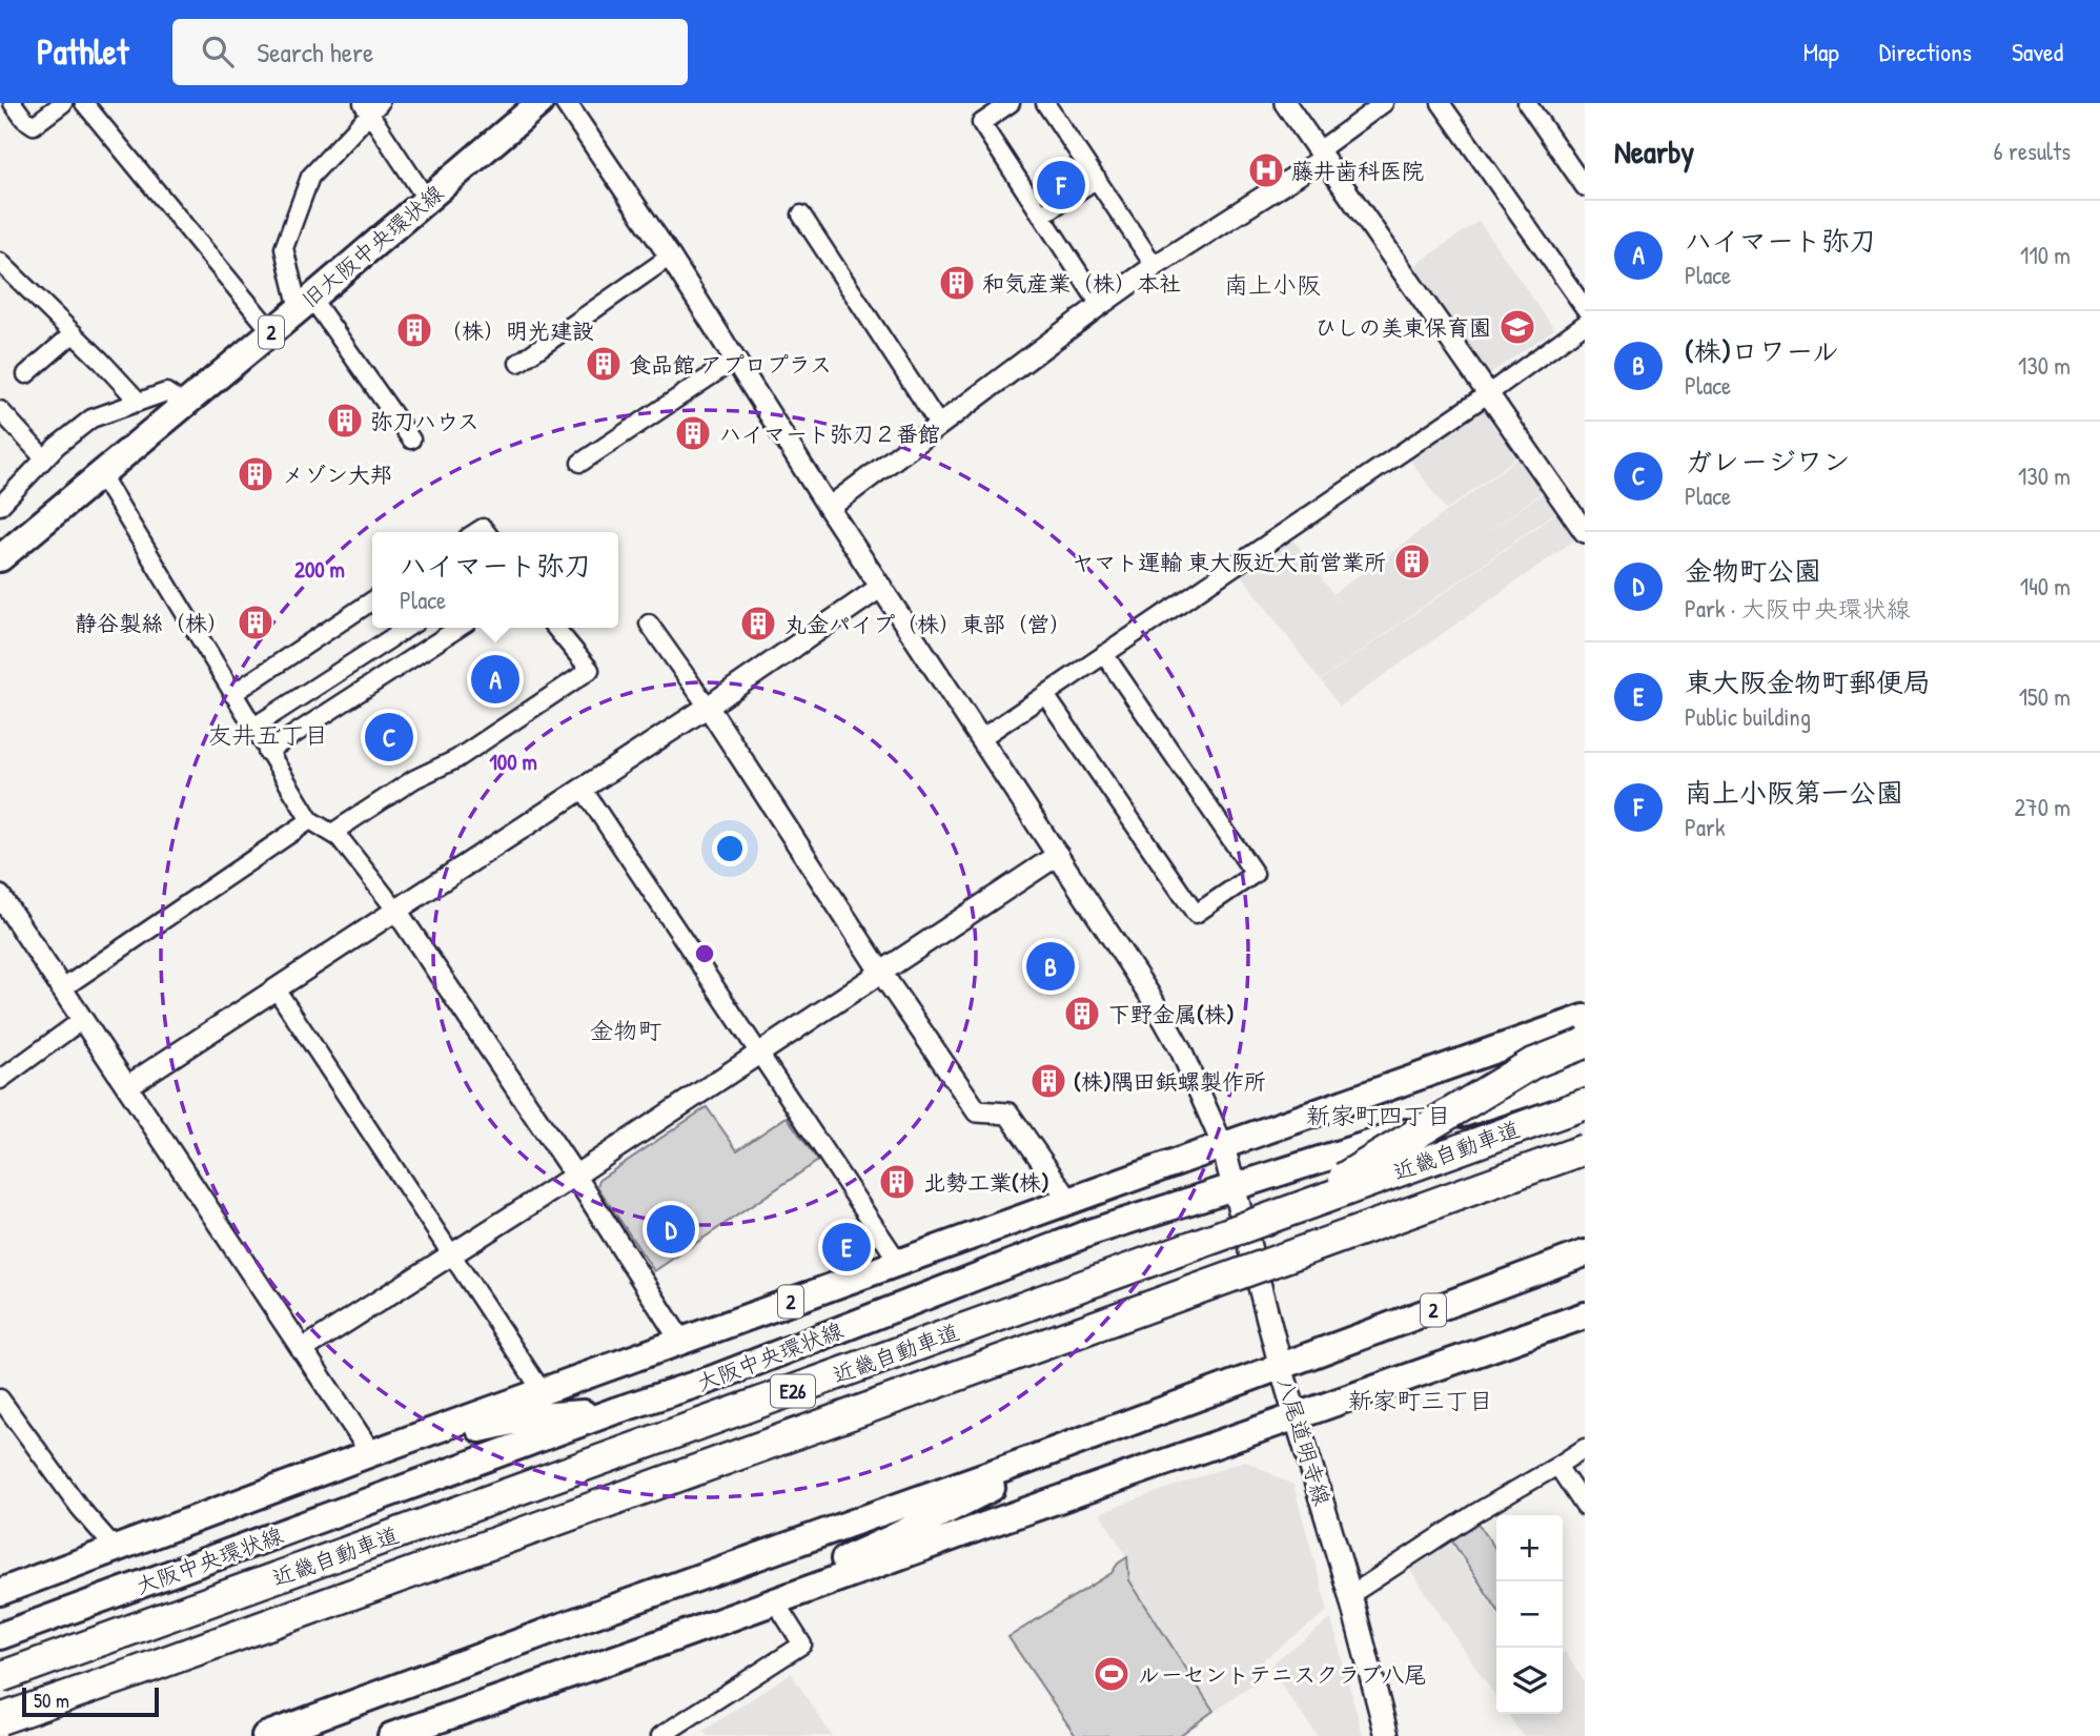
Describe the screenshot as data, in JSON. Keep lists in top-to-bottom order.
{
  "streets": {
    "highway": ["近畿自動車道", "E26"],
    "main road": [
      "旧大阪中央環状線",
      "2",
      "大阪中央環状線",
      "八尾道明寺線"
    ]
  },
  "crossings": [
    ["2", "八尾道明寺線"],
    ["大阪中央環状線", "八尾道明寺線"]
  ],
  "districts": [
    "南上小阪",
    "友井五丁目",
    "金物町",
    "新家町四丁目",
    "新家町三丁目"
  ],
  "places": {
    "hospital": ["藤井歯科医院"],
    "building": [
      "和気産業（株）本社",
      "（株）明光建設",
      "食品館 アプロプラス",
      "弥刀ハウス",
      "ハイマート弥刀２番館",
      "メゾン大邦",
      "ヤマト運輸 東大阪近大前営業所",
      "静谷製絲（株）",
      "丸金パイプ（株）東部（営）",
      "下野金属(株)",
      "(株)隅田鋲螺製作所",
      "北勢工業(株)"
    ],
    "school or university": ["ひしの美東保育園"],
    "sports": ["ルーセントテニスクラブ八尾"]
  },
  "scale_bar": "50 m",
  "page": {
    "header": "Pathlet",
    "search": "Search here",
    "nav": ["Map", "Directions", "Saved"],
    "heading": ["Nearby", "6 results"],
    "pins": [
      "F",
      "A",
      "C",
      "B",
      "D",
      "E"
    ],
    "list": [
      {
        "mark": "A",
        "name": "ハイマート弥刀",
        "note": "Place",
        "value": "110 m"
      },
      {
        "mark": "B",
        "name": "(株)ロワール",
        "note": "Place",
        "value": "130 m"
      },
      {
        "mark": "C",
        "name": "ガレージワン",
        "note": "Place",
        "value": "130 m"
      },
      {
        "mark": "D",
        "name": "金物町公園",
        "note": "Park · 大阪中央環状線",
        "value": "140 m"
      },
      {
        "mark": "E",
        "name": "東大阪金物町郵便局",
        "note": "Public building",
        "value": "150 m"
      },
      {
        "mark": "F",
        "name": "南上小阪第一公園",
        "note": "Park",
        "value": "270 m"
      }
    ],
    "popup": ["ハイマート弥刀", "Place"],
    "map_buttons": ["+", "−"],
    "scale": "50 m"
  },
  "rings": ["200 m", "100 m"]
}
